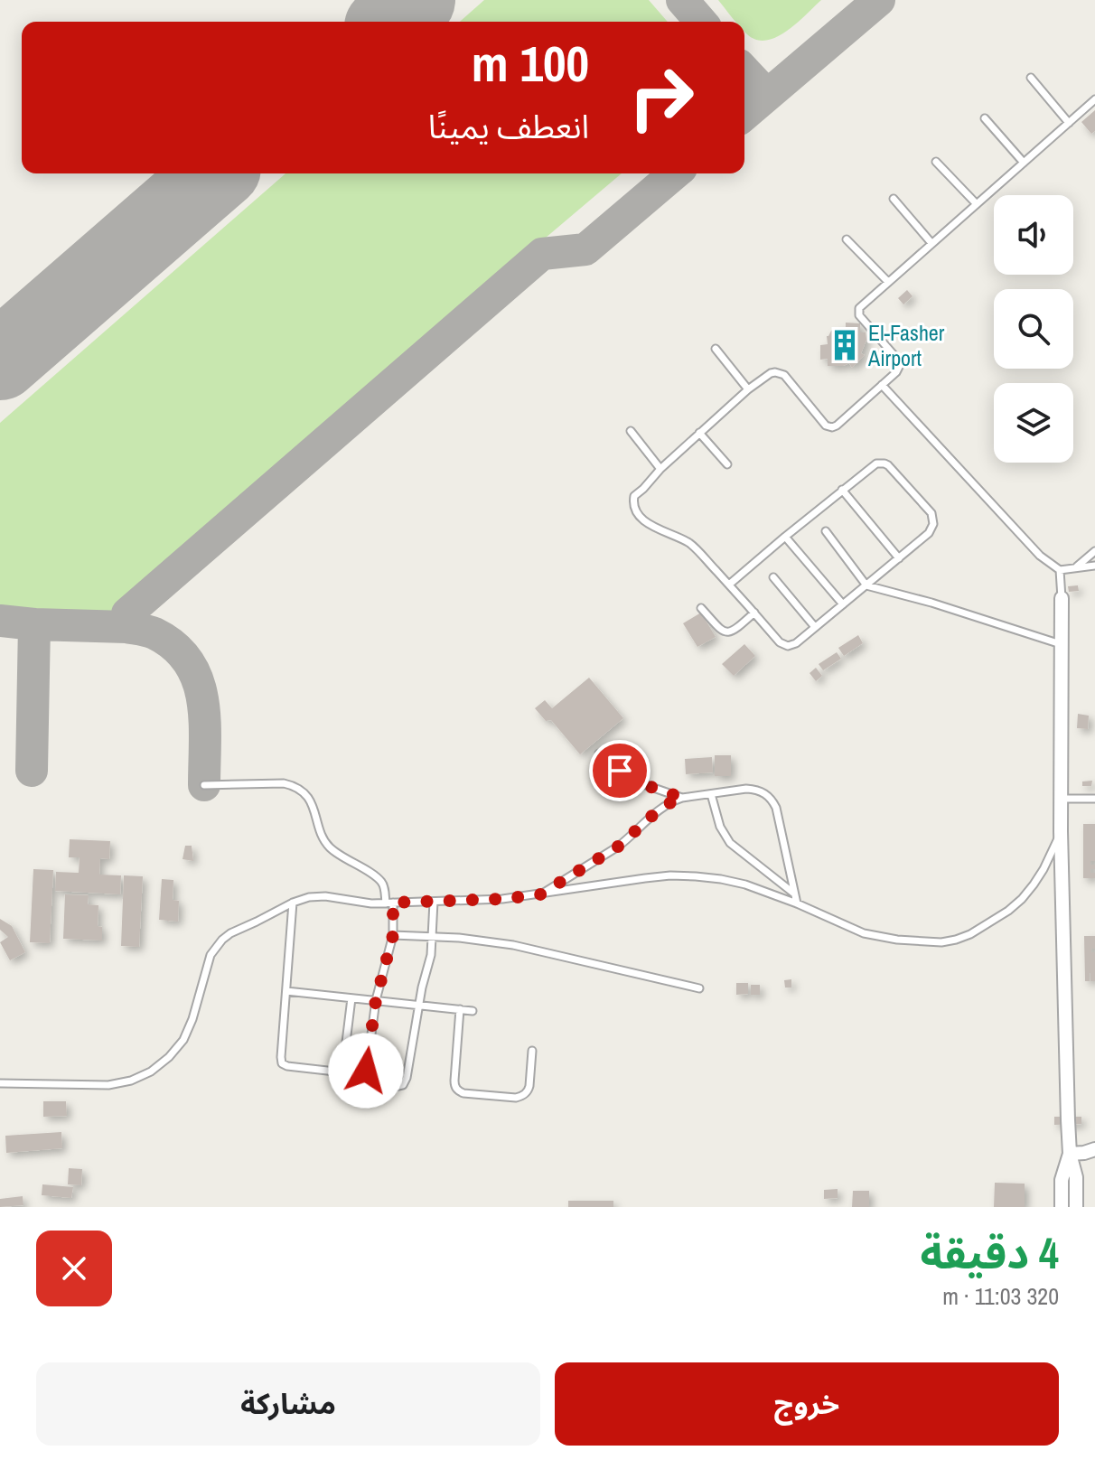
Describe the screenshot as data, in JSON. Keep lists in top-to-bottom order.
{
  "places": {
    "building": ["El-Fasher Airport"]
  },
  "page": {
    "turn": ["100 m", "انعطف يمينًا"],
    "heading": ["4 دقيقة", "320 m · 11:03"],
    "buttons": ["خروج", "مشاركة"]
  }
}
